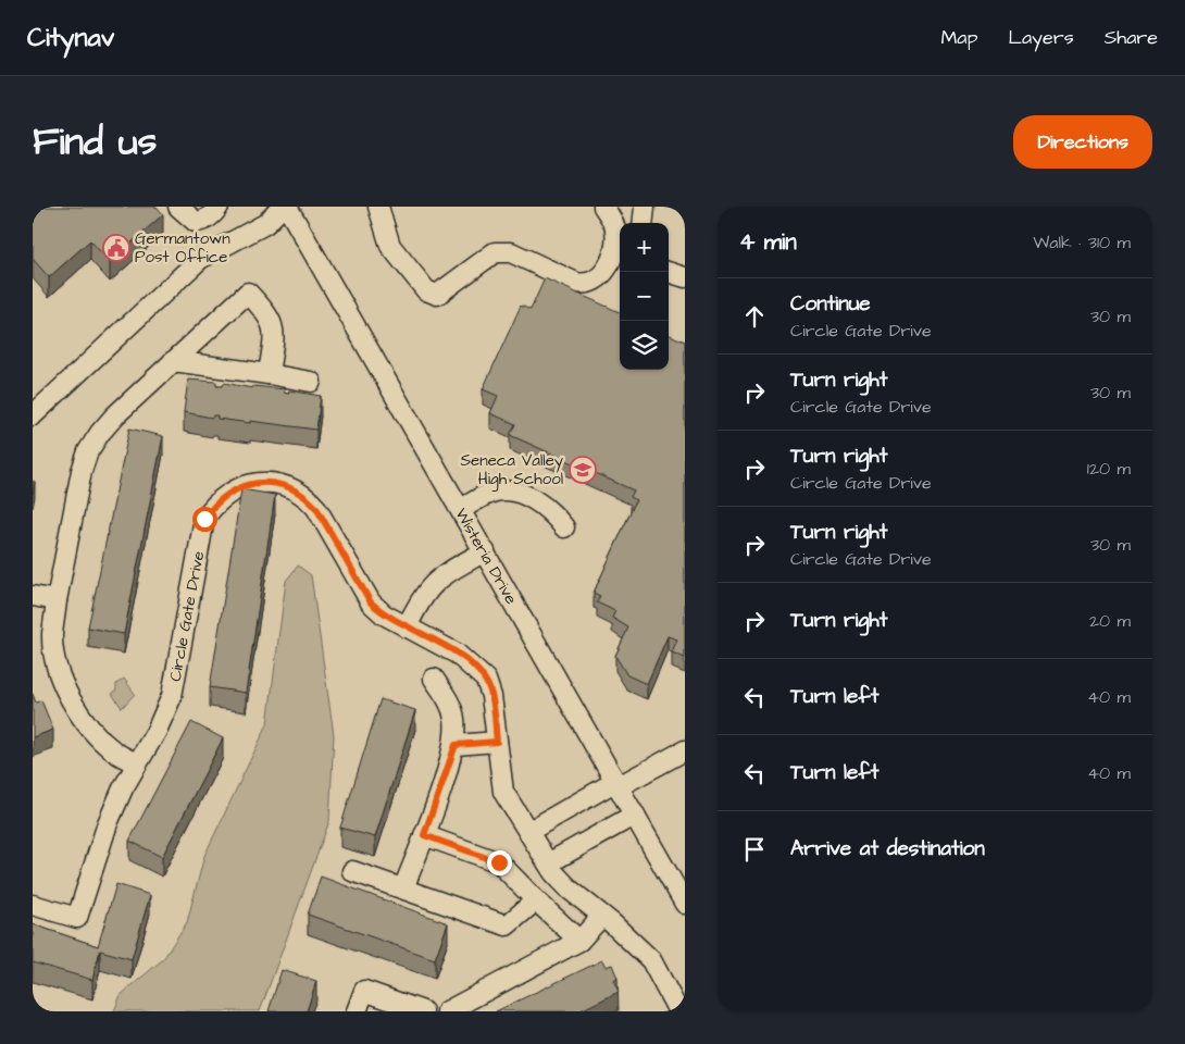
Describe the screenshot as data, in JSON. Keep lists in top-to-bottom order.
{
  "streets": {
    "street": ["Wisteria Drive", "Circle Gate Drive"]
  },
  "places": {
    "public building": ["Germantown Post Office"],
    "school or university": ["Seneca Valley High School"]
  },
  "page": {
    "header": "Citynav",
    "nav": ["Map", "Layers", "Share"],
    "title": "Find us",
    "buttons": "Directions",
    "heading": ["4 min", "Walk · 310 m"],
    "map_buttons": ["+", "−"],
    "list": [
      ["Continue", "Circle Gate Drive", "30 m"],
      ["Turn right", "Circle Gate Drive", "30 m"],
      ["Turn right", "Circle Gate Drive", "120 m"],
      ["Turn right", "Circle Gate Drive", "30 m"],
      ["Turn right", "20 m"],
      ["Turn left", "40 m"],
      ["Turn left", "40 m"],
      "Arrive at destination"
    ]
  }
}
